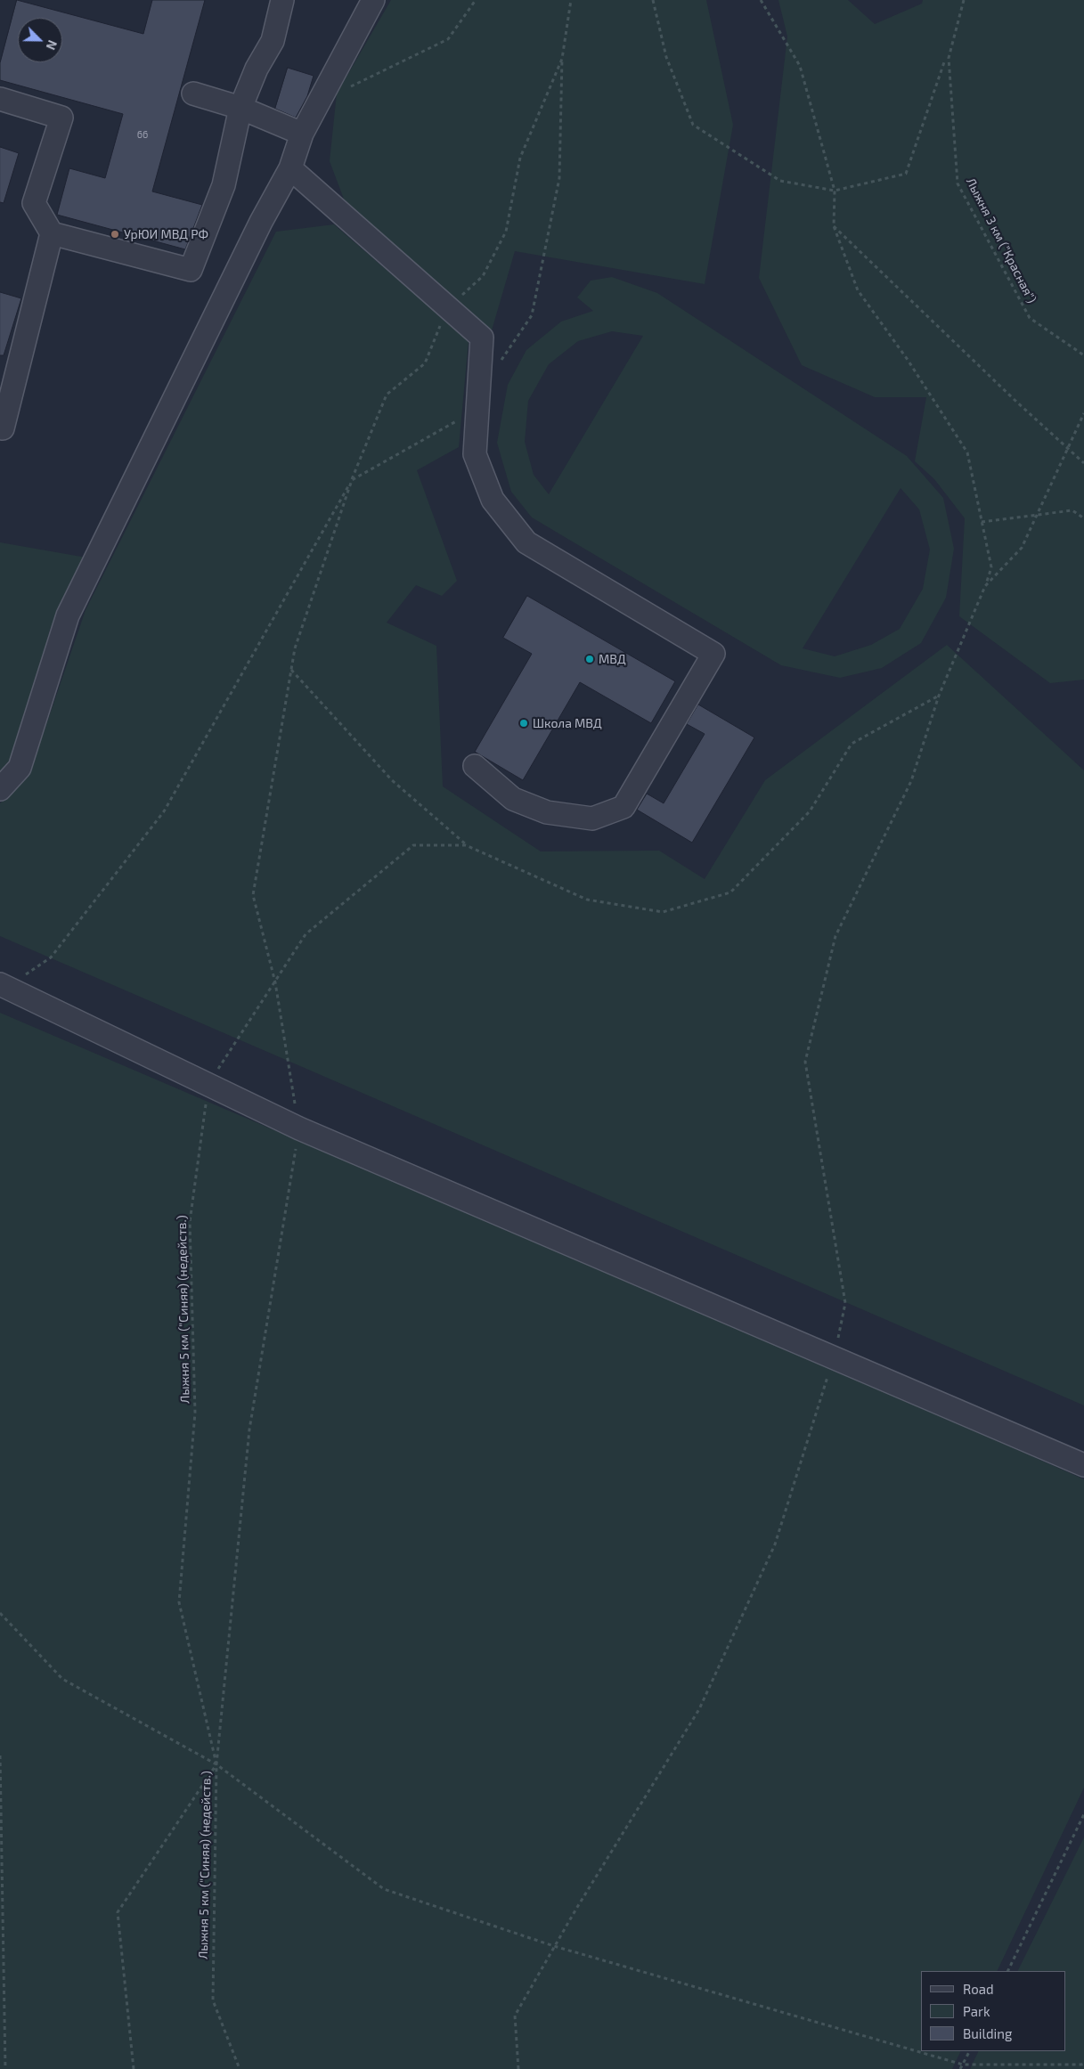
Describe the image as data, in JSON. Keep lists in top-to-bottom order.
{
  "streets": {
    "path": ["Лыжня 3 км (\"Красная\")", "Лыжня 5 км (\"Синяя) (недейств.)"]
  },
  "places": ["УрЮИ МВД РФ", "МВД", "Школа МВД"],
  "house_numbers": ["66"],
  "legend": ["Road", "Park", "Building"],
  "north": "bottom right"
}
